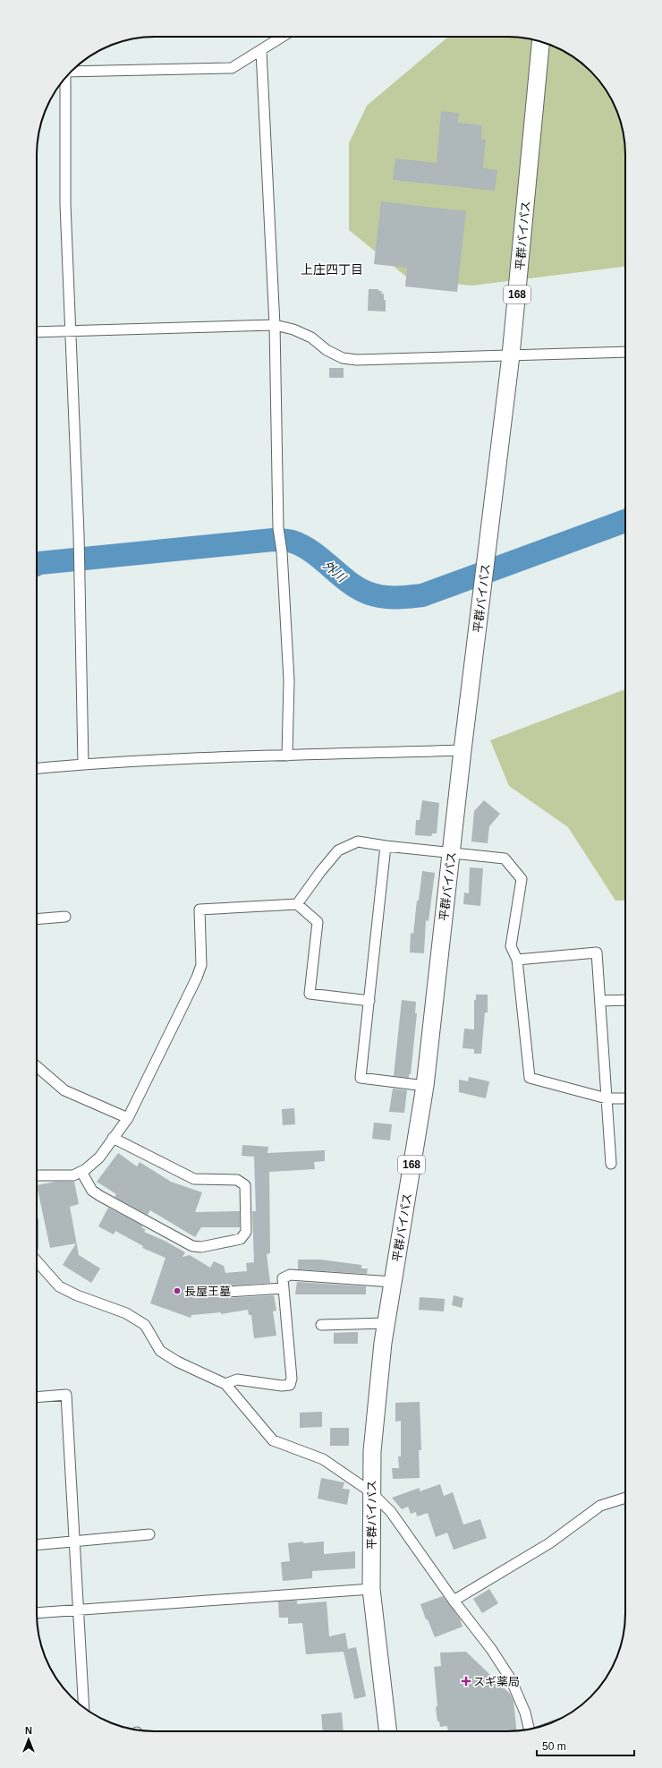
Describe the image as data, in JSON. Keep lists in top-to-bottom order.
{
  "streets": {
    "highway": ["平群バイパス", "168"]
  },
  "districts": ["上庄四丁目"],
  "water": ["外川"],
  "places": {
    "other": ["長屋王墓"],
    "health": ["スギ薬局"]
  },
  "scale_bar": "50 m",
  "north": "top"
}
